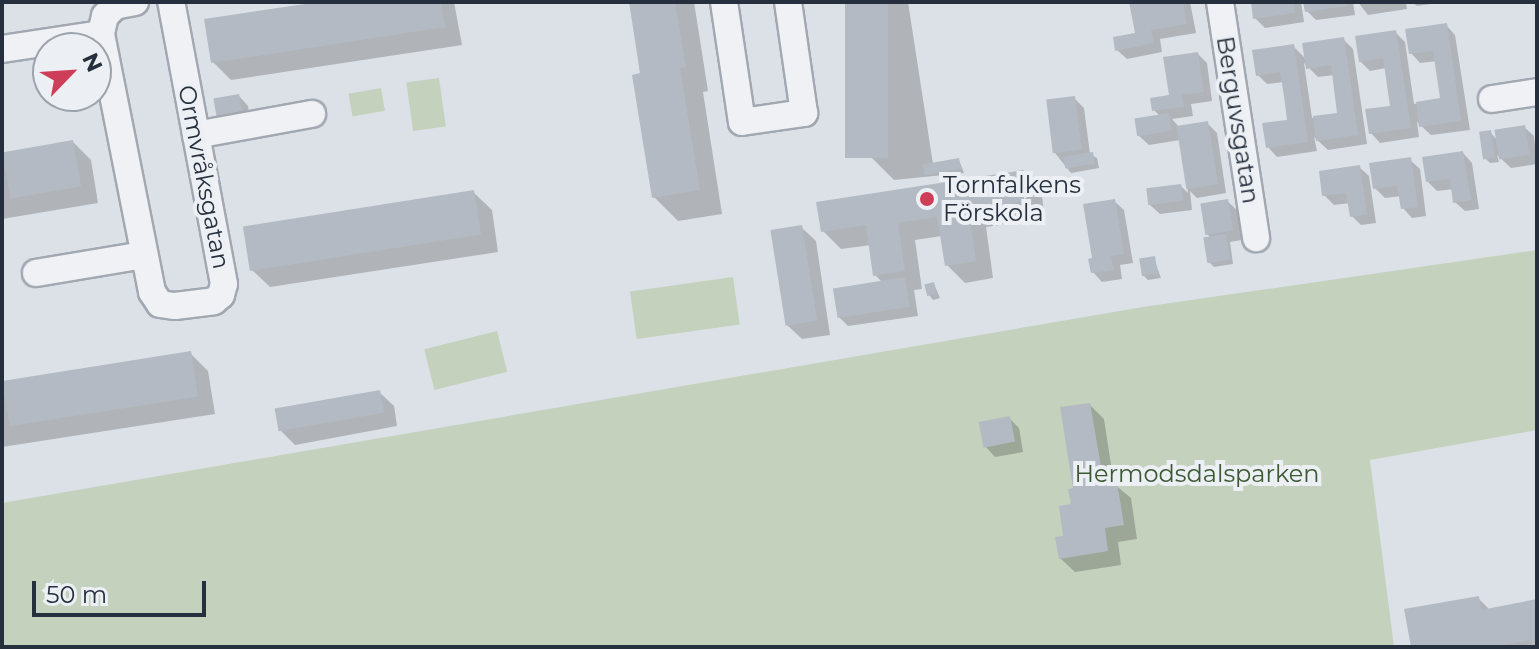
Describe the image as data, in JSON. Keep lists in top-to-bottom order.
{
  "streets": {
    "street": ["Berguvsgatan", "Ormvråksgatan"]
  },
  "parks": ["Hermodsdalsparken"],
  "places": ["Tornfalkens Förskola"],
  "scale_bar": "50 m",
  "north": "top right"
}
